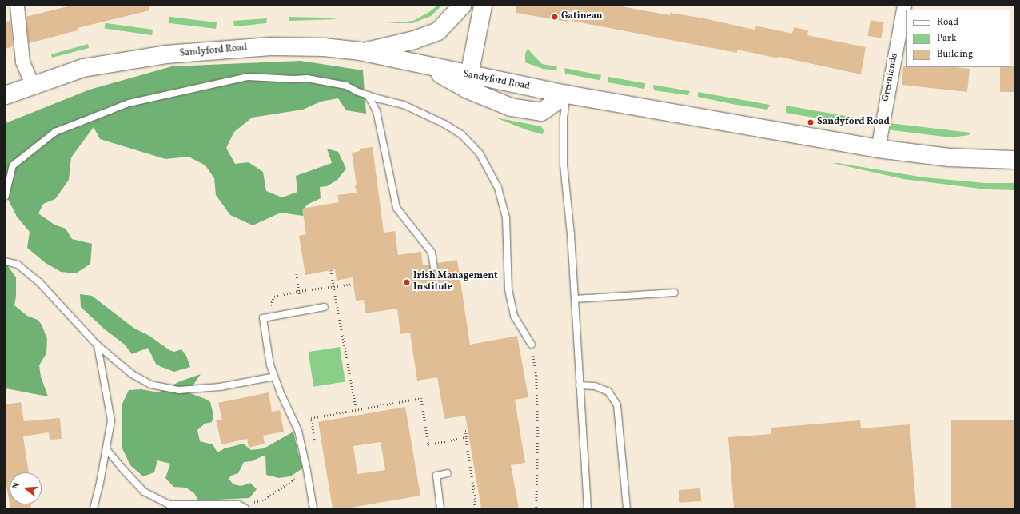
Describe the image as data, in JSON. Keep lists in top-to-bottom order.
{
  "streets": {
    "main road": ["Sandyford Road"],
    "street": ["Greenlands"]
  },
  "crossings": [
    ["Sandyford Road", "Greenlands"]
  ],
  "places": ["Gatineau", "Sandyford Road", "Irish Management Institute"],
  "legend": ["Road", "Park", "Building"],
  "north": "left"
}
